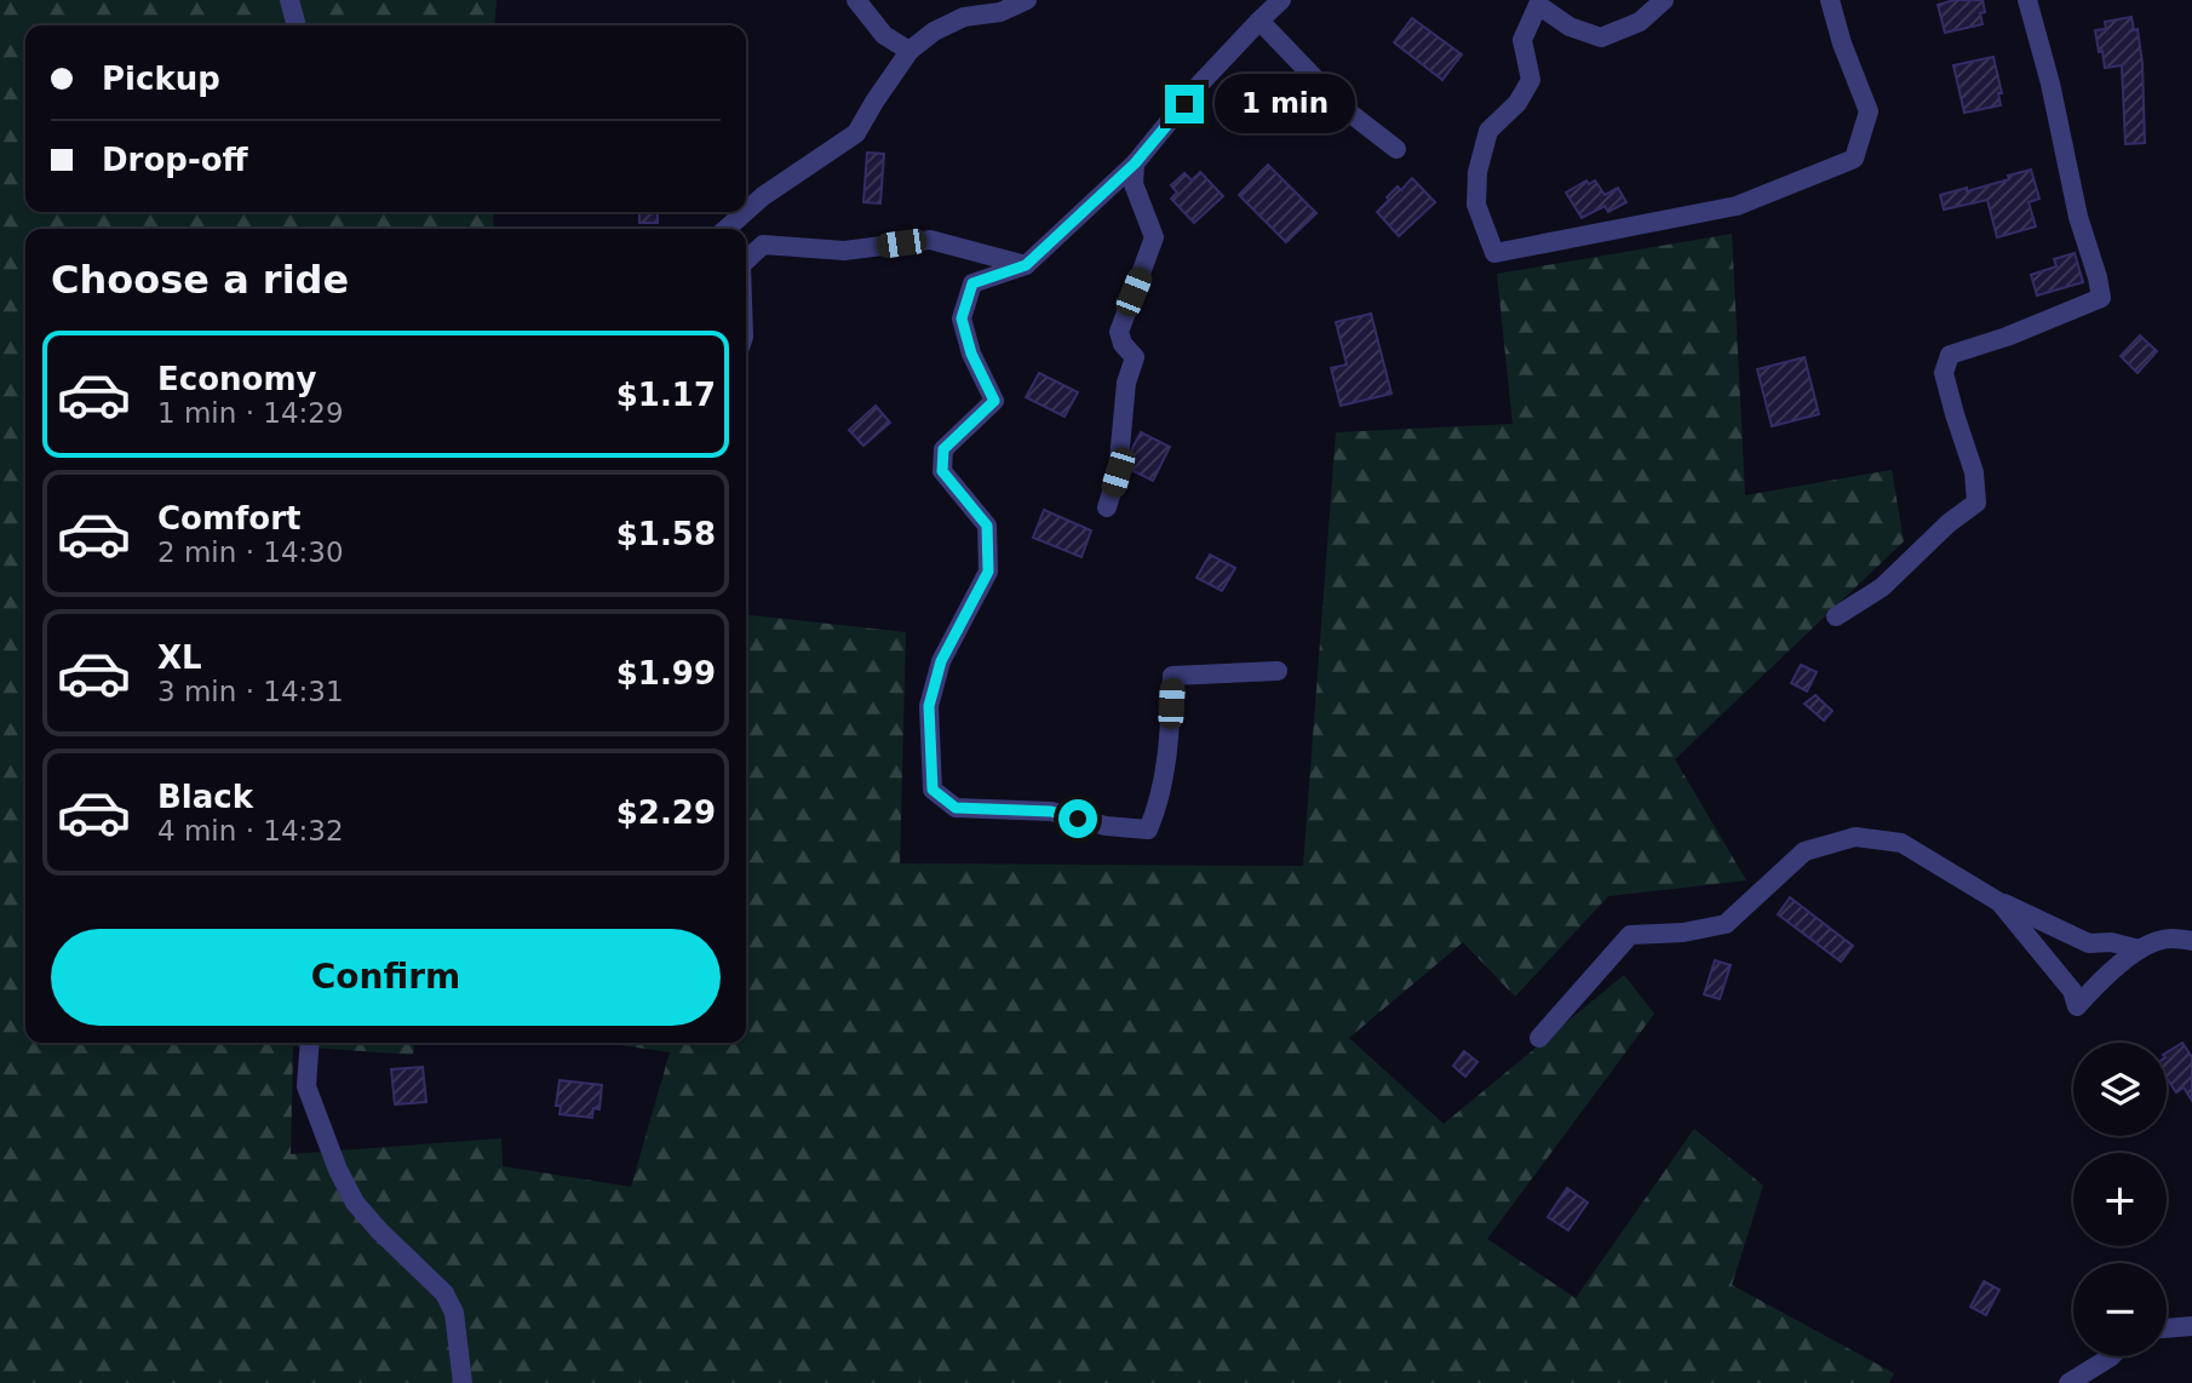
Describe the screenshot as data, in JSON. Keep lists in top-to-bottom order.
{
  "page": {
    "banner": ["Pickup", "Drop-off"],
    "bubble": "1 min",
    "heading": "Choose a ride",
    "list": [
      {
        "name": "Economy",
        "note": "1 min · 14:29",
        "value": "$1.17"
      },
      {
        "name": "Comfort",
        "note": "2 min · 14:30",
        "value": "$1.58"
      },
      {
        "name": "XL",
        "note": "3 min · 14:31",
        "value": "$1.99"
      },
      {
        "name": "Black",
        "note": "4 min · 14:32",
        "value": "$2.29"
      }
    ],
    "buttons": "Confirm",
    "map_buttons": ["+", "−"]
  }
}
